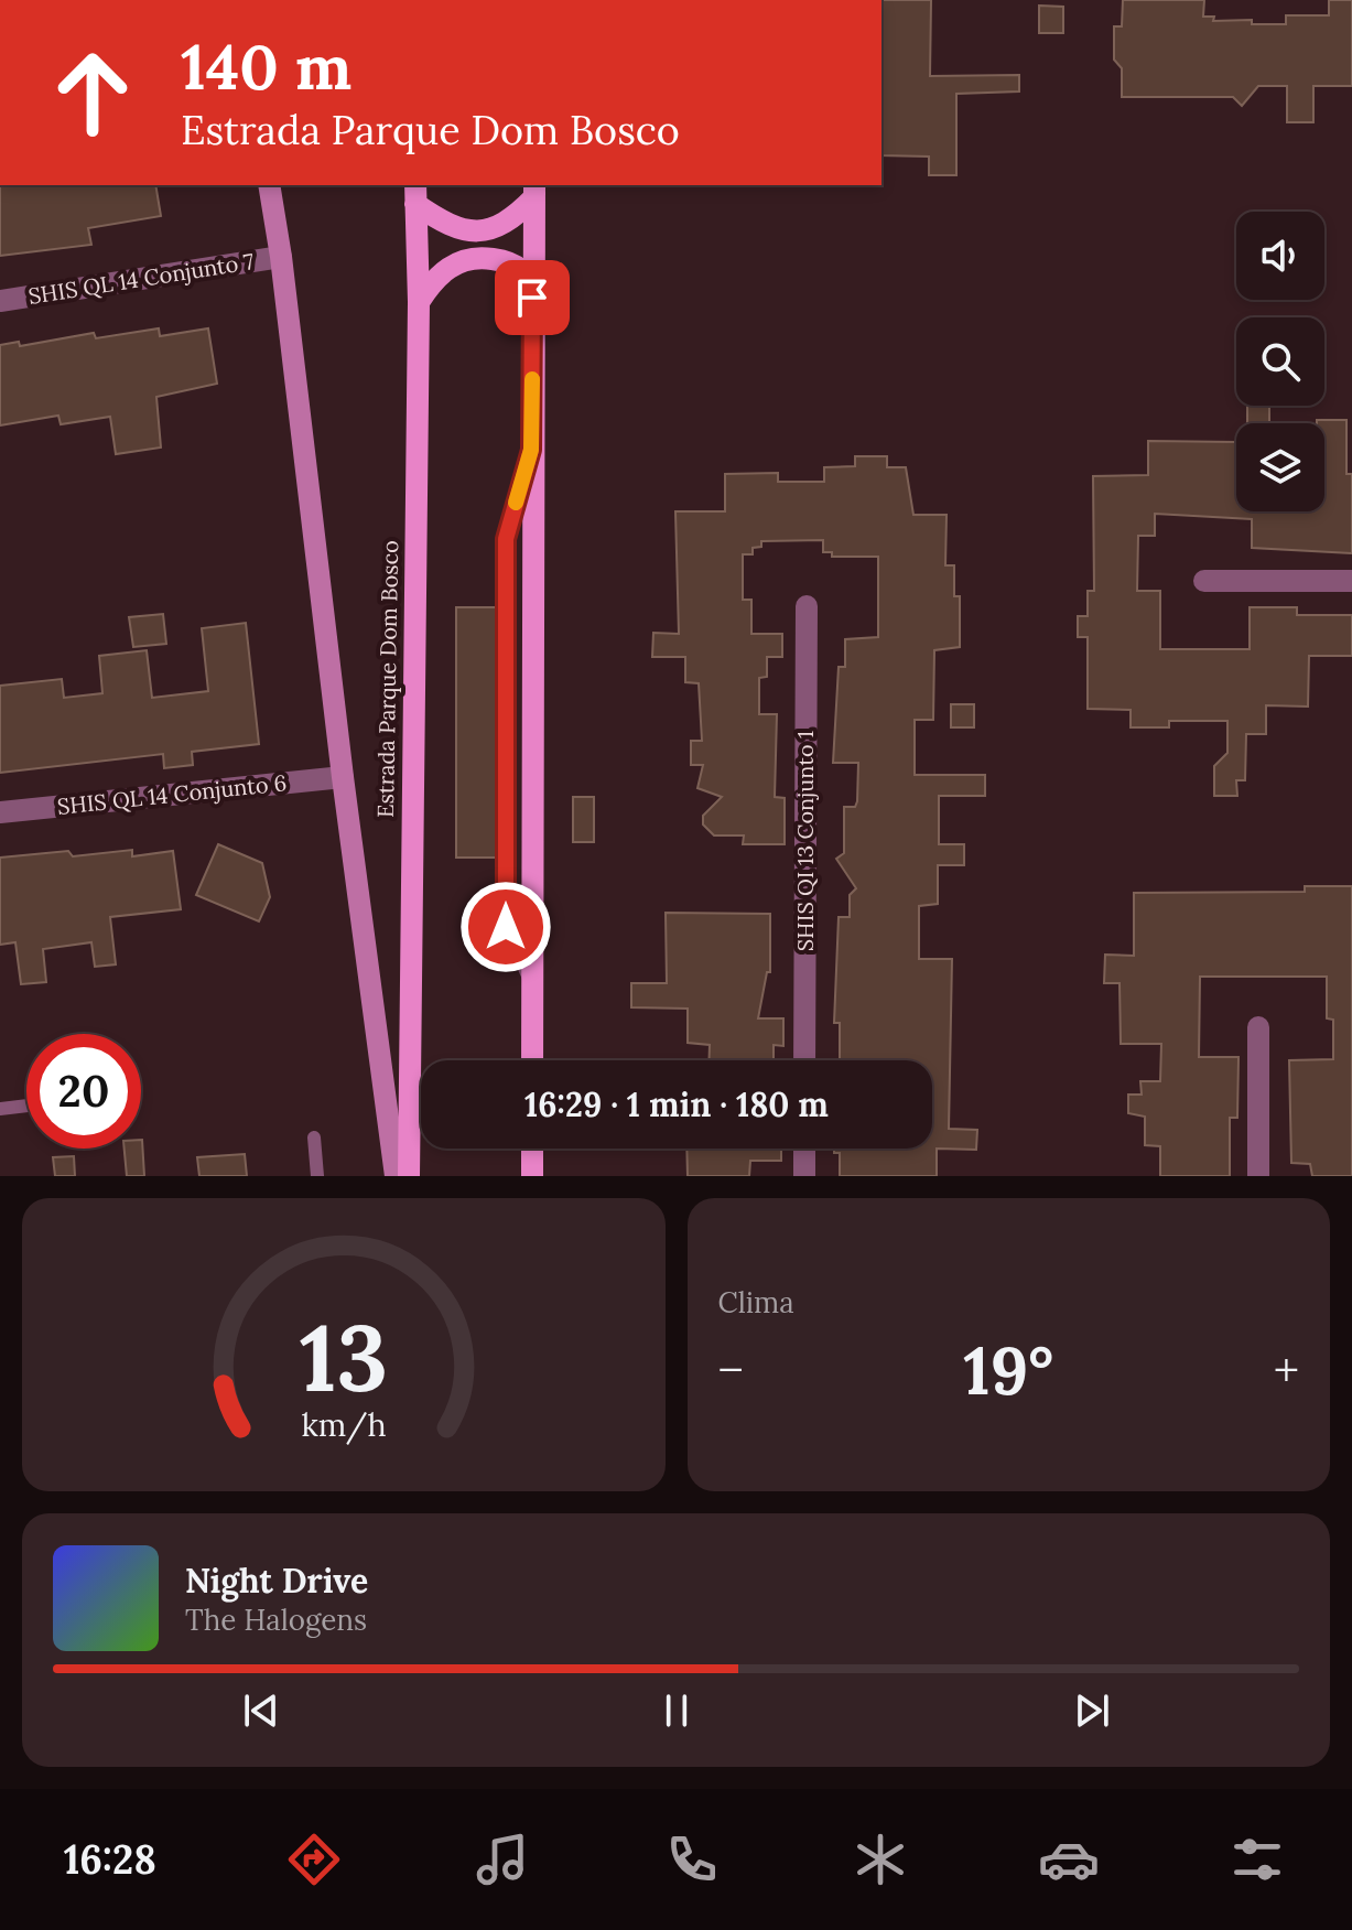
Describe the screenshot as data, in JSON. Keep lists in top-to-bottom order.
{
  "streets": {
    "main road": ["Estrada Parque Dom Bosco"],
    "street": ["SHIS QL 14 Conjunto 7", "SHIS QL 14 Conjunto 6", "SHIS QI 13 Conjunto 1"]
  },
  "page": {
    "turn": ["140 m", "Estrada Parque Dom Bosco"],
    "limit": "20",
    "trip": "16:29 · 1 min · 180 m",
    "tile": "Clima",
    "heat": ["−", "19°", "+"],
    "song": ["Night Drive", "The Halogens"],
    "tabs": "16:28",
    "gauge": ["13", "km/h"]
  }
}
